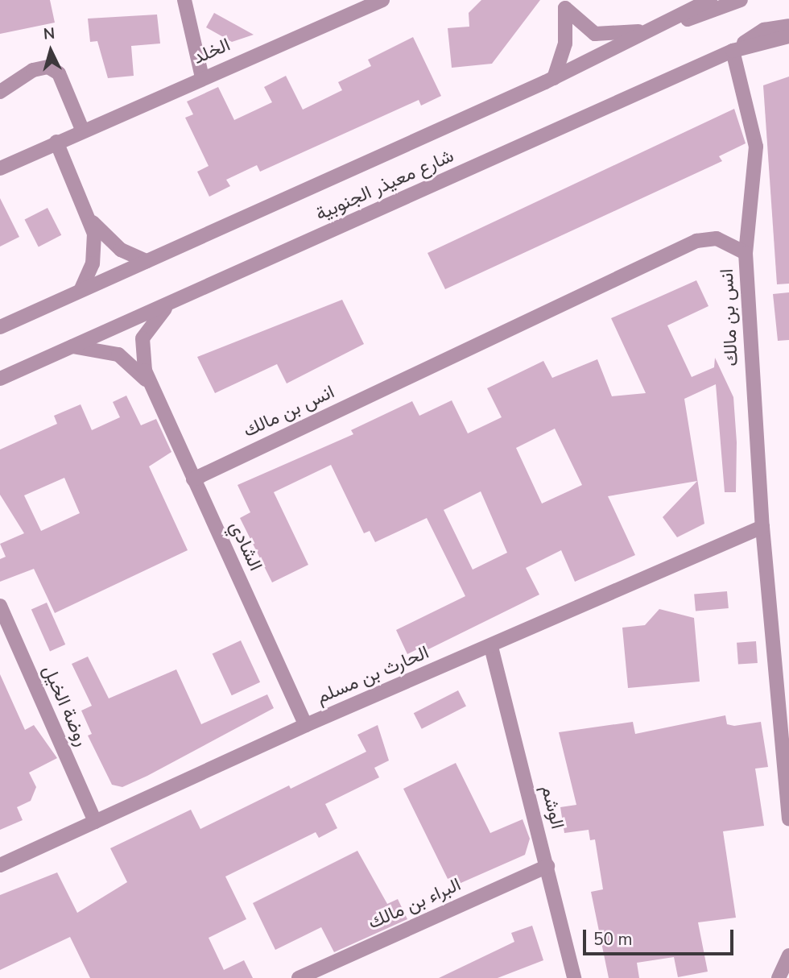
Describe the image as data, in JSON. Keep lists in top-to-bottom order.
{
  "streets": {
    "street": [
      "الخلد",
      "شارع معيذر الجنوبية",
      "انس بن مالك",
      "الشادي",
      "الحارث بن مسلم",
      "روضة الخيل",
      "الوشم",
      "البراء بن مالك"
    ]
  },
  "crossings": [
    ["شارع معيذر الجنوبية", "الشادي"],
    ["انس بن مالك", "الشادي"],
    ["انس بن مالك", "الحارث بن مسلم"],
    ["الشادي", "الحارث بن مسلم"],
    ["الحارث بن مسلم", "روضة الخيل"],
    ["الحارث بن مسلم", "الوشم"],
    ["الوشم", "البراء بن مالك"]
  ],
  "scale_bar": "50 m",
  "north": "top"
}
